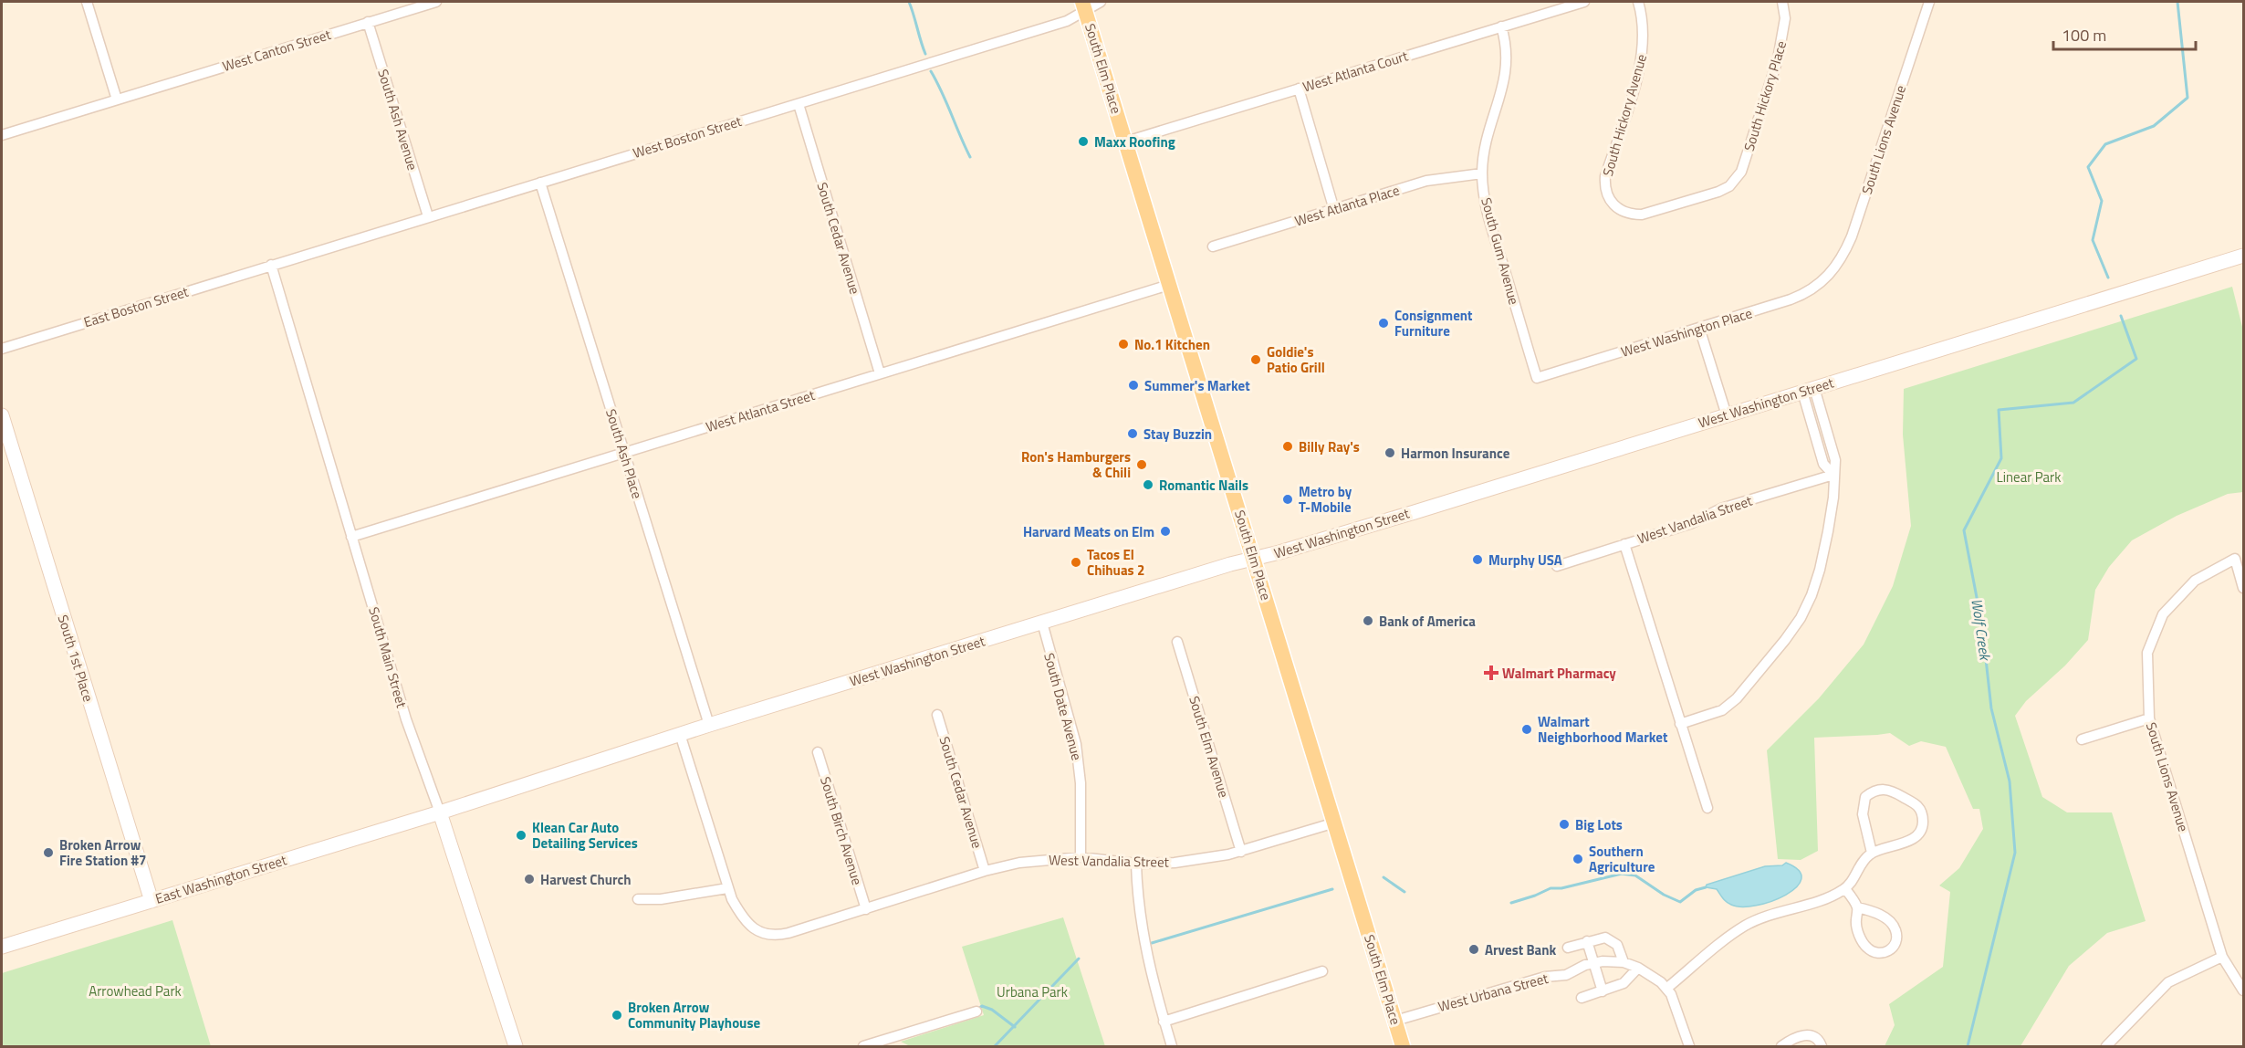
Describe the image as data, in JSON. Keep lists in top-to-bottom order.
{
  "streets": {
    "main road": [
      "South Elm Place",
      "West Washington Street",
      "South Main Street",
      "South 1st Place",
      "East Washington Street"
    ],
    "street": [
      "West Canton Street",
      "West Atlanta Court",
      "South Hickory Place",
      "South Hickory Avenue",
      "South Ash Avenue",
      "West Boston Street",
      "South Lions Avenue",
      "West Atlanta Place",
      "South Cedar Avenue",
      "South Gum Avenue",
      "East Boston Street",
      "West Washington Place",
      "West Atlanta Street",
      "South Ash Place",
      "West Vandalia Street",
      "South Date Avenue",
      "South Elm Avenue",
      "South Birch Avenue",
      "West Urbana Street"
    ]
  },
  "crossings": [
    ["West Canton Street", "South Ash Avenue"],
    ["South Elm Place", "West Atlanta Court"],
    ["South Elm Place", "West Boston Street"],
    ["South Elm Place", "West Washington Street"],
    ["South Elm Place", "West Atlanta Street"],
    ["South Elm Place", "West Vandalia Street"],
    ["South Elm Place", "West Urbana Street"],
    ["West Atlanta Court", "South Gum Avenue"],
    ["South Hickory Place", "South Hickory Avenue"],
    ["South Ash Avenue", "West Boston Street"],
    ["West Boston Street", "South Cedar Avenue"],
    ["West Boston Street", "East Boston Street"],
    ["West Boston Street", "South Ash Place"],
    ["West Boston Street", "South Main Street"],
    ["South Lions Avenue", "West Washington Place"],
    ["West Atlanta Place", "South Gum Avenue"],
    ["South Cedar Avenue", "West Atlanta Street"],
    ["South Cedar Avenue", "West Vandalia Street"],
    ["South Gum Avenue", "West Washington Place"],
    ["East Boston Street", "South Main Street"],
    ["West Washington Street", "South Ash Place"],
    ["West Washington Street", "South Main Street"],
    ["West Washington Street", "South Date Avenue"],
    ["West Washington Street", "East Washington Street"],
    ["West Atlanta Street", "South Ash Place"],
    ["West Atlanta Street", "South Main Street"],
    ["West Vandalia Street", "South Date Avenue"],
    ["West Vandalia Street", "South Elm Avenue"],
    ["West Vandalia Street", "South Birch Avenue"],
    ["South Main Street", "East Washington Street"],
    ["South 1st Place", "East Washington Street"]
  ],
  "water": ["Wolf Creek"],
  "parks": ["Linear Park", "Arrowhead Park", "Urbana Park"],
  "places": {
    "other": [
      "Maxx Roofing",
      "Consignment Furniture",
      "No.1 Kitchen",
      "Goldie's Patio Grill",
      "Summer's Market",
      "Stay Buzzin",
      "Billy Ray's",
      "Harmon Insurance",
      "Ron's Hamburgers & Chili",
      "Romantic Nails",
      "Metro by T-Mobile",
      "Harvard Meats on Elm",
      "Murphy USA",
      "Tacos El Chihuas 2",
      "Bank of America",
      "Walmart Neighborhood Market",
      "Big Lots",
      "Klean Car Auto Detailing Services",
      "Broken Arrow Fire Station #7",
      "Southern Agriculture",
      "Harvest Church",
      "Arvest Bank",
      "Broken Arrow Community Playhouse"
    ],
    "health": ["Walmart Pharmacy"]
  },
  "scale_bar": "100 m"
}
